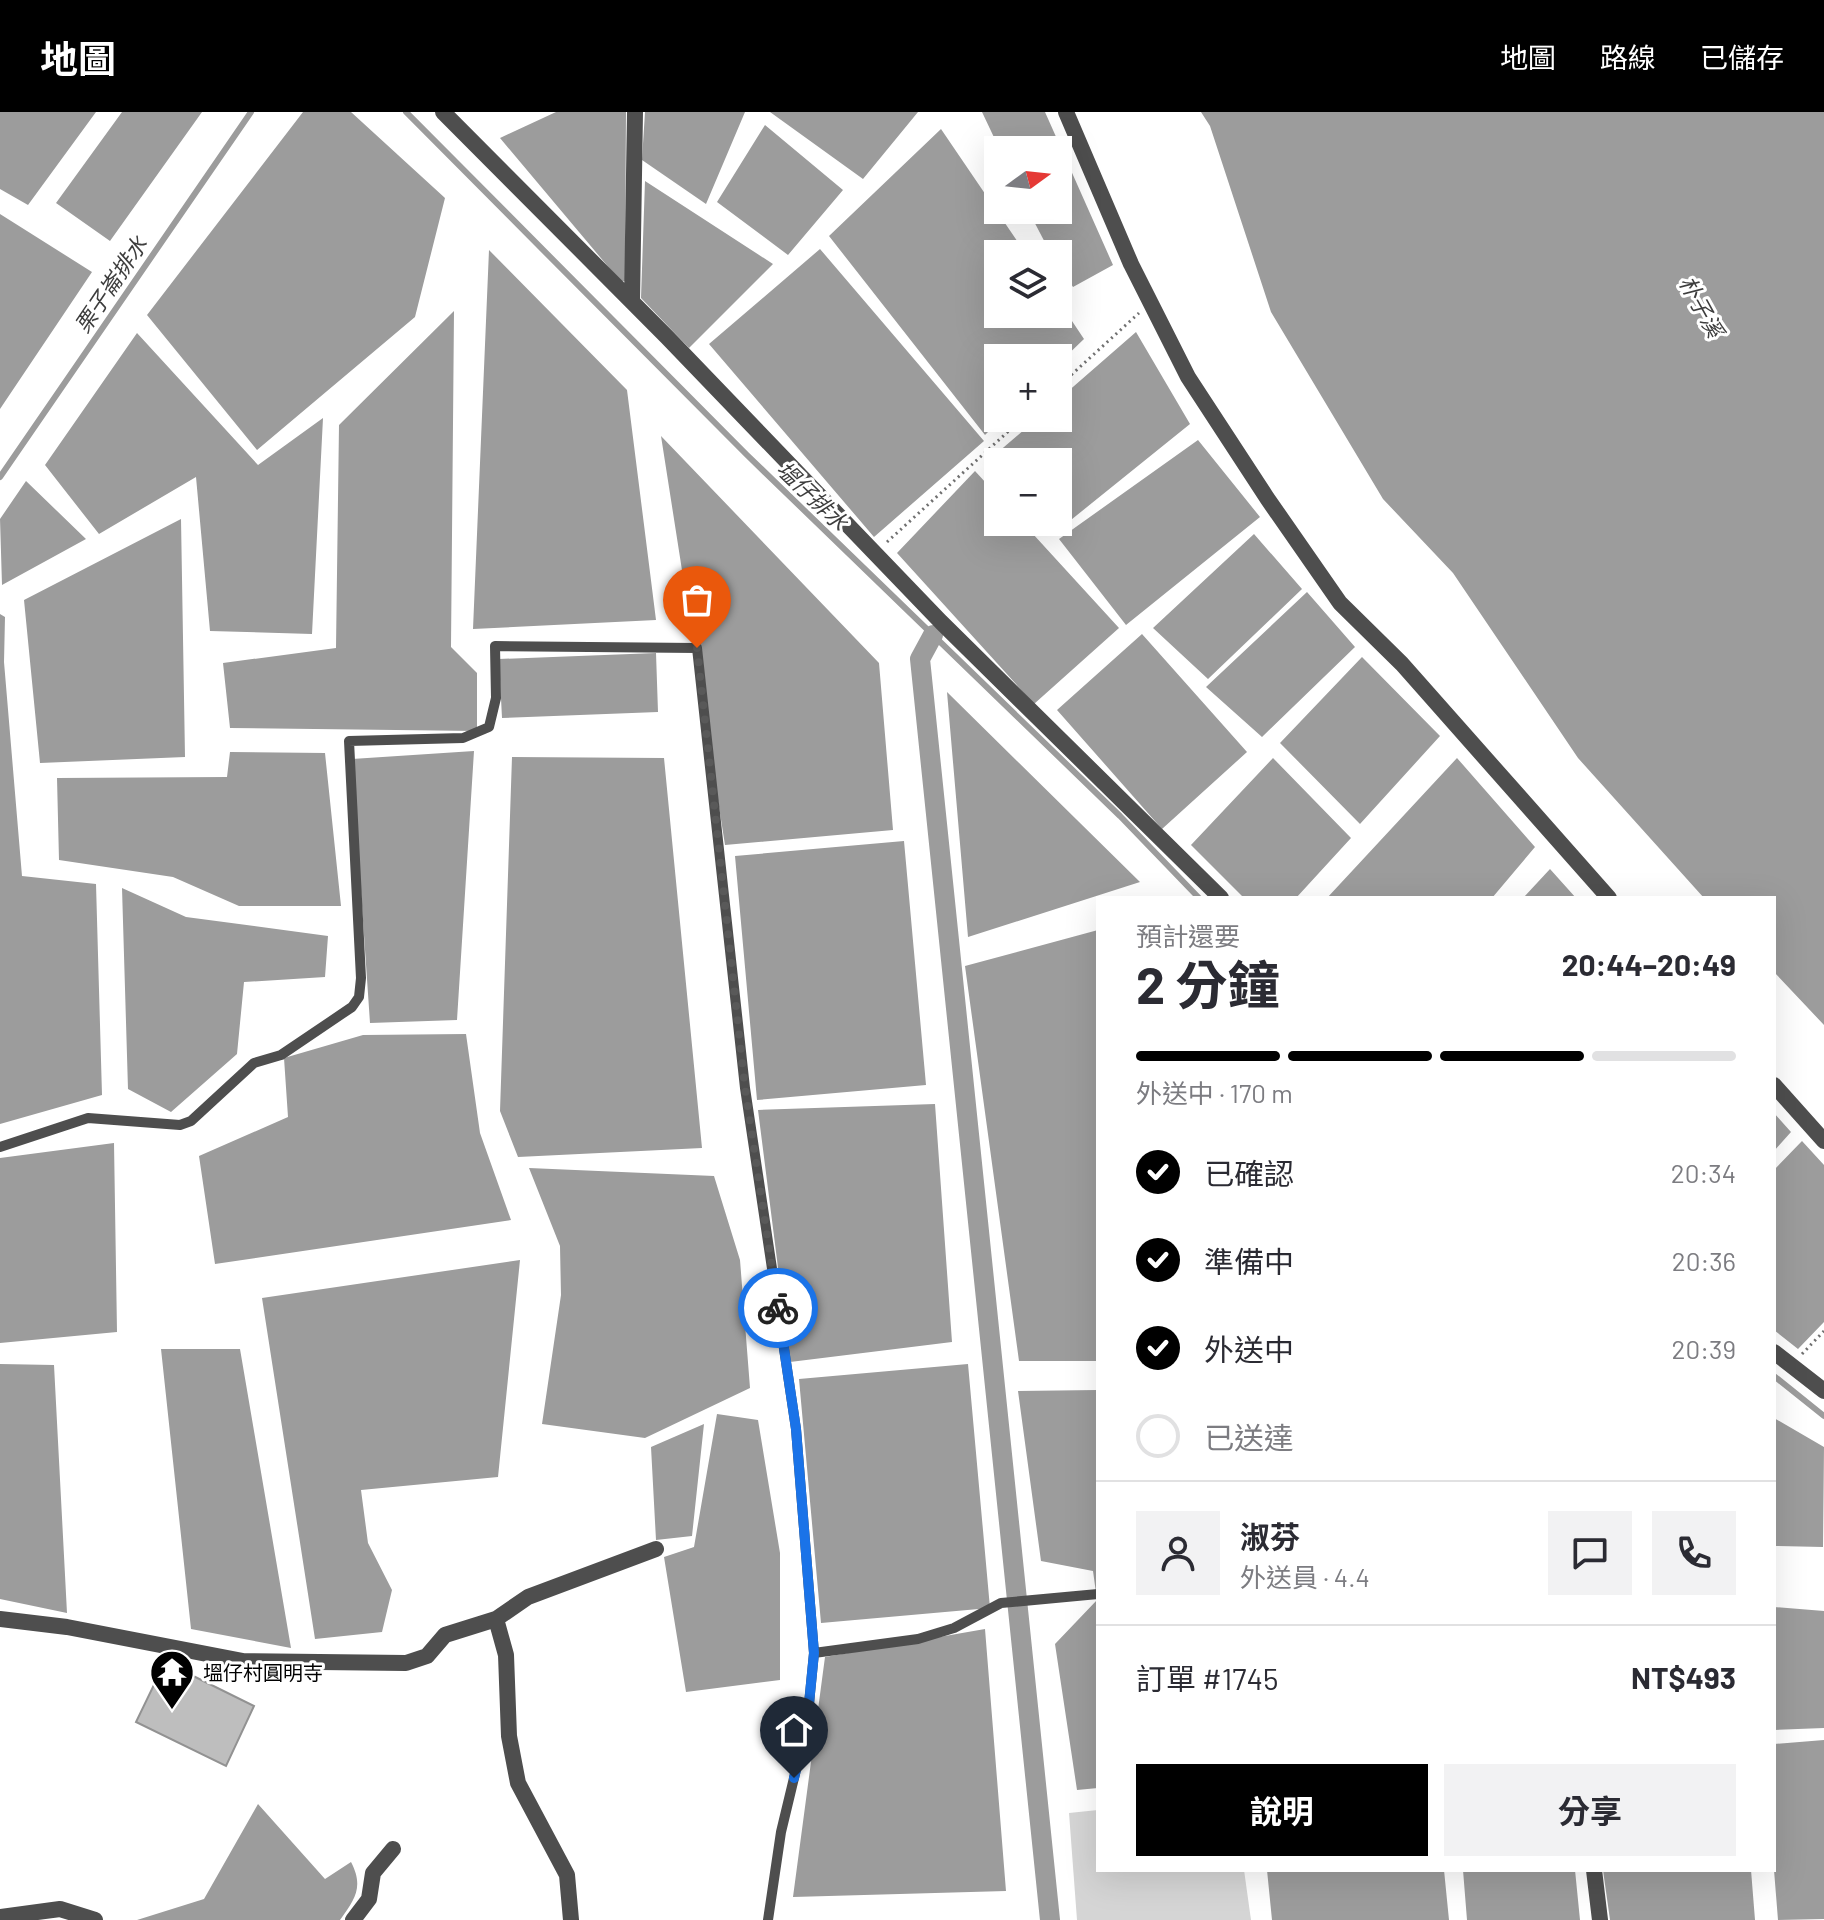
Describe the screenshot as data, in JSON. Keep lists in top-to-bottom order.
{
  "water": ["栗子崙排水", "朴子溪", "塭仔排水"],
  "places": {
    "temple": ["塭仔村圓明寺"]
  },
  "north": "right",
  "page": {
    "header": "地圖",
    "nav": ["地圖", "路線", "已儲存"],
    "map_buttons": ["+", "−"],
    "heading": ["2 分鐘", "預計還要", "20:44–20:49"],
    "panel": [
      "淑芬",
      "外送員 · 4.4",
      "訂單 #1745",
      "NT$493"
    ],
    "bar": "外送中 · 170 m",
    "list": [
      ["已確認", "20:34"],
      ["準備中", "20:36"],
      ["外送中", "20:39"],
      "已送達"
    ],
    "buttons": ["說明", "分享"]
  }
}
